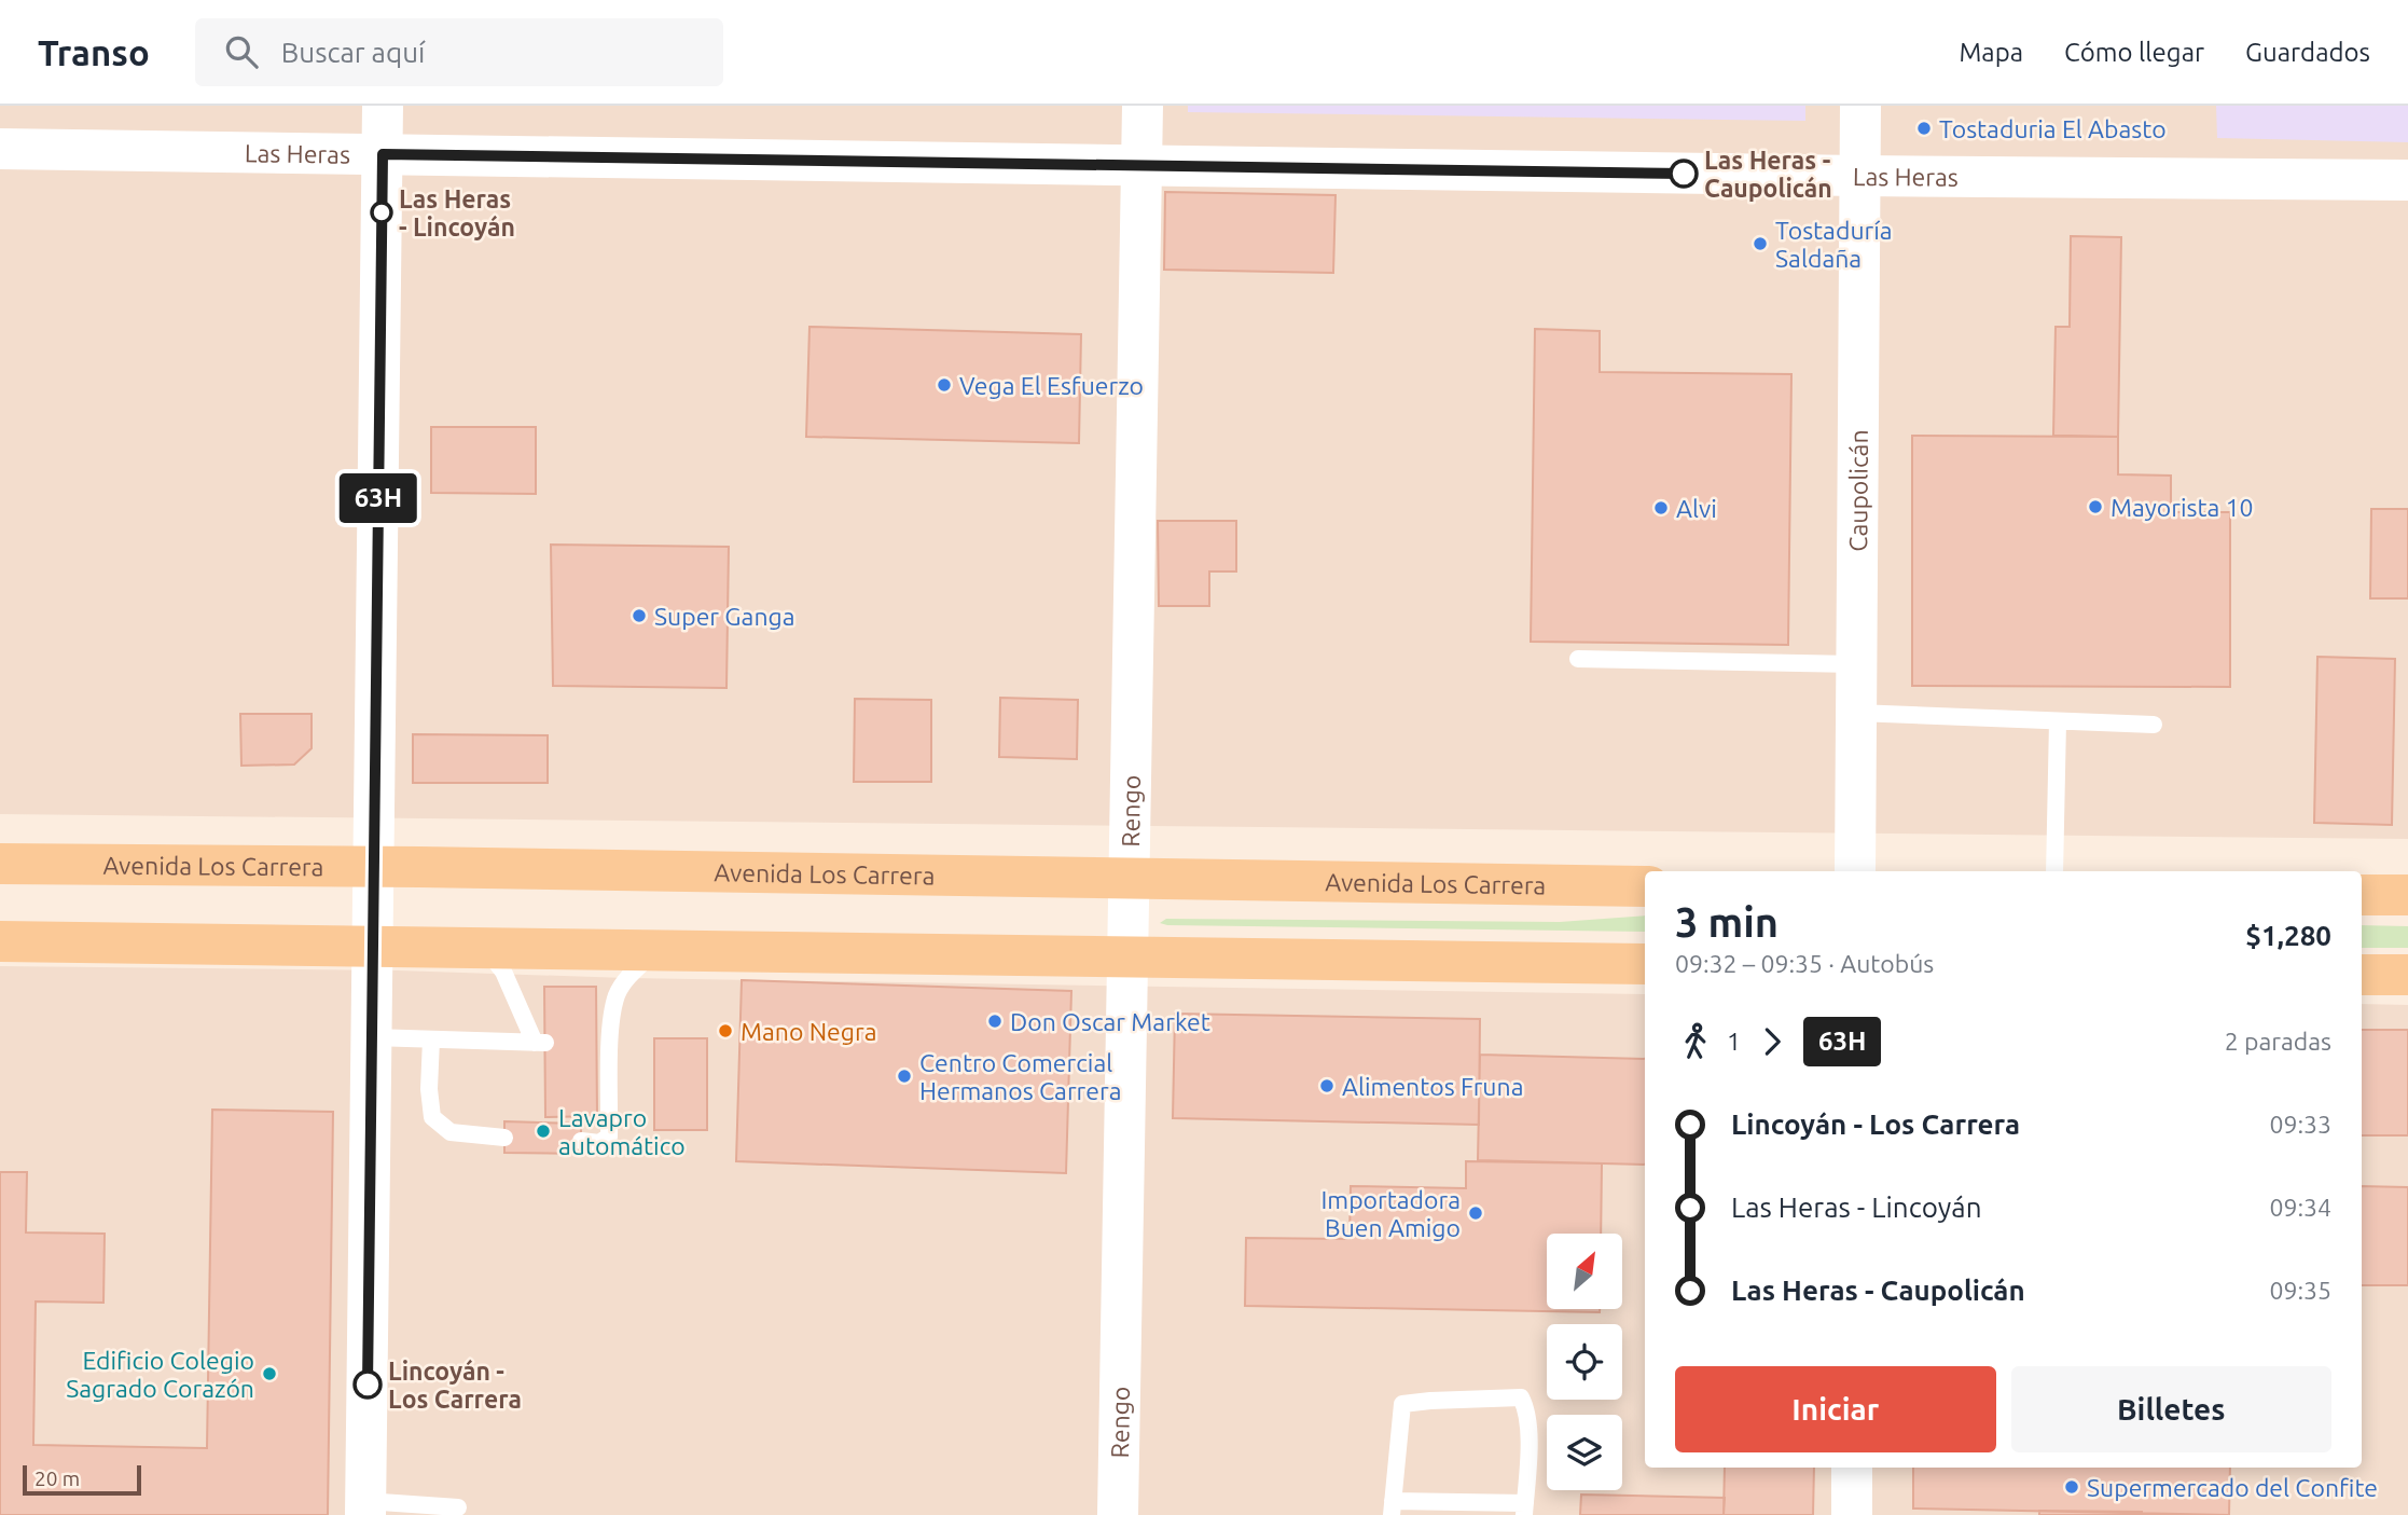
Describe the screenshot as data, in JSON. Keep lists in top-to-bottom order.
{
  "streets": {
    "main road": ["Avenida Los Carrera"],
    "street": ["Las Heras", "Caupolicán", "Rengo"]
  },
  "crossings": [
    ["Las Heras", "Caupolicán"],
    ["Las Heras", "Rengo"],
    ["Rengo", "Avenida Los Carrera"]
  ],
  "places": [
    "Tostaduria El Abasto",
    "Las Heras - Caupolicán",
    "Las Heras - Lincoyán",
    "Tostaduría Saldaña",
    "Vega El Esfuerzo",
    "Mayorista 10",
    "Alvi",
    "Super Ganga",
    "Don Oscar Market",
    "Mano Negra",
    "Centro Comercial Hermanos Carrera",
    "Alimentos Fruna",
    "Lavapro automático",
    "Importadora Buen Amigo",
    "Edificio Colegio Sagrado Corazón",
    "Lincoyán - Los Carrera",
    "Supermercado del Confite"
  ],
  "lines": ["bus line 63H"],
  "scale_bar": "20 m",
  "north": "top right",
  "page": {
    "header": "Transo",
    "search": "Buscar aquí",
    "nav": ["Mapa", "Cómo llegar", "Guardados"],
    "on_map": "63H",
    "heading": ["3 min", "09:32 – 09:35 · Autobús", "$1,280"],
    "legs": ["1", "63H", "2 paradas"],
    "list": [
      {
        "name": "Lincoyán - Los Carrera",
        "value": "09:33"
      },
      {
        "name": "Las Heras - Lincoyán",
        "value": "09:34"
      },
      {
        "name": "Las Heras - Caupolicán",
        "value": "09:35"
      }
    ],
    "buttons": ["Iniciar", "Billetes"],
    "scale": "20 m"
  }
}
